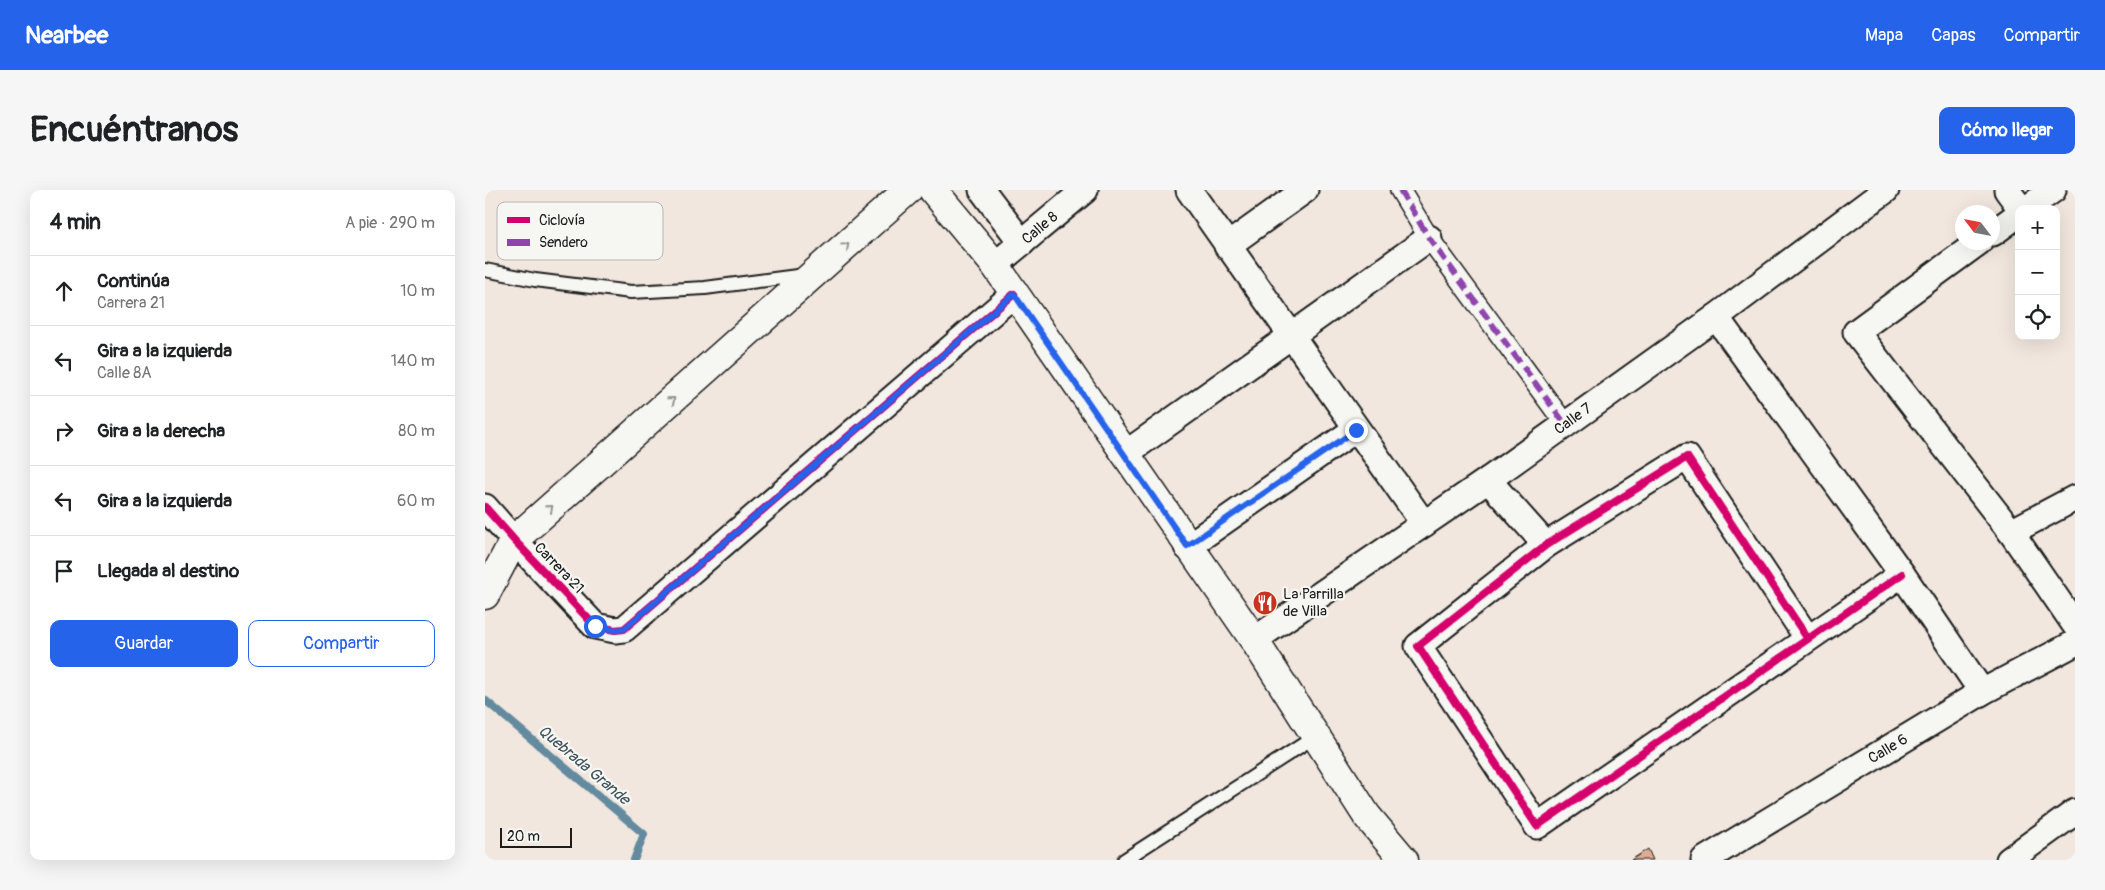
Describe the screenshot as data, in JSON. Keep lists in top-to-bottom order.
{
  "streets": {
    "street": [
      "Calle 8",
      "Calle 7",
      "Carrera 21",
      "Calle 6"
    ]
  },
  "water": ["Quebrada Grande"],
  "places": {
    "restaurant": ["La Parrilla de Villa"]
  },
  "legend": ["Ciclovía", "Sendero"],
  "scale_bar": "20 m",
  "north": "top left",
  "page": {
    "header": "Nearbee",
    "nav": ["Mapa", "Capas", "Compartir"],
    "buttons": [
      "Cómo llegar",
      ["Guardar", "Compartir"]
    ],
    "title": "Encuéntranos",
    "heading": ["4 min", "A pie · 290 m"],
    "map_buttons": ["+", "−"],
    "list": [
      ["Continúa", "Carrera 21", "10 m"],
      ["Gira a la izquierda", "Calle 8A", "140 m"],
      ["Gira a la derecha", "80 m"],
      ["Gira a la izquierda", "60 m"],
      "Llegada al destino"
    ],
    "scale": "20 m"
  }
}
